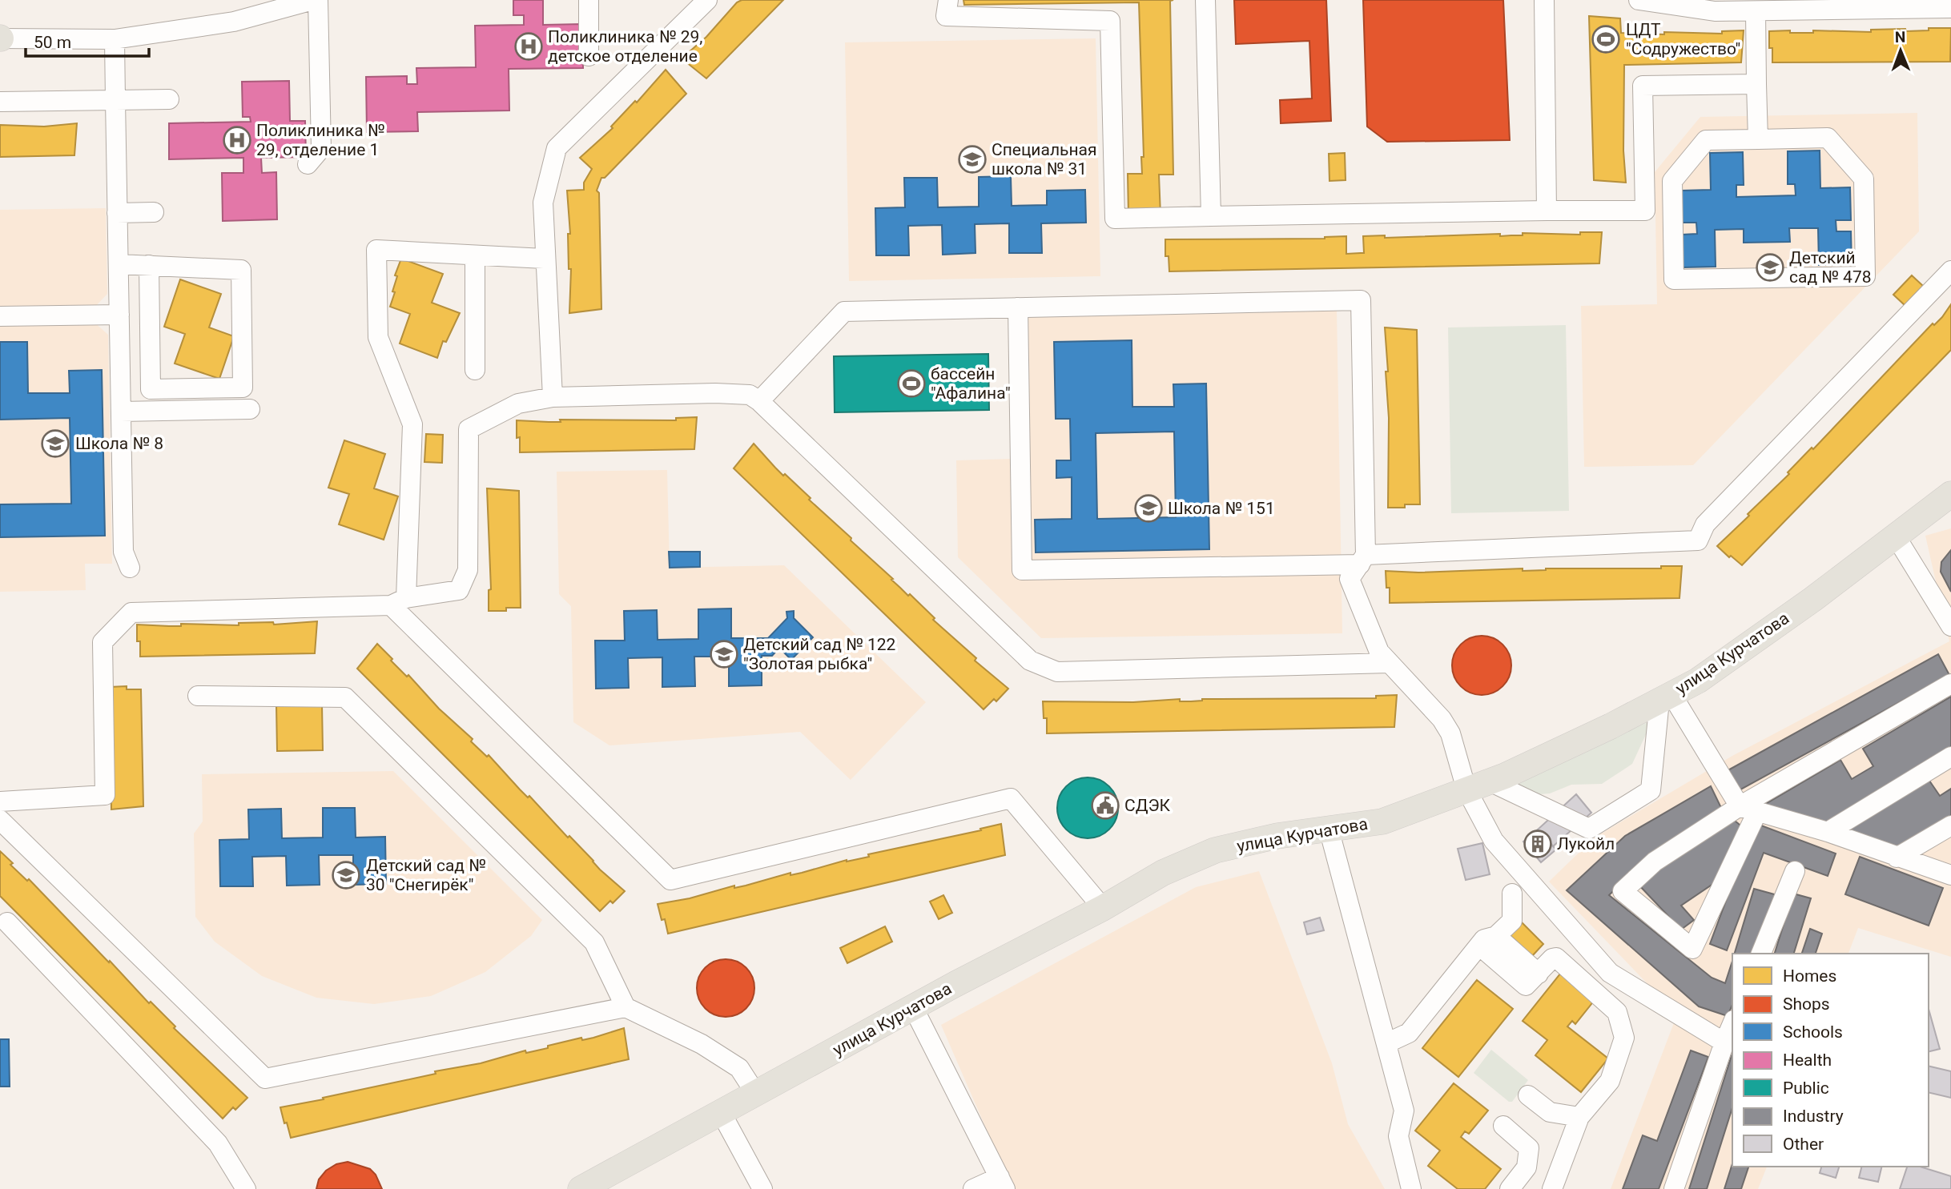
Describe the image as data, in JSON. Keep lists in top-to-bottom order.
{
  "streets": {
    "main road": ["улица Курчатова"]
  },
  "places": {
    "sports": ["ЦДТ \"Содружество\"", "бассейн \"Афалина\""],
    "hospital": ["Поликлиника № 29, детское отделение", "Поликлиника № 29, отделение 1"],
    "school or university": [
      "Специальная школа № 31",
      "Детский сад № 478",
      "Школа № 8",
      "Школа № 151",
      "Детский сад № 122 \"Золотая рыбка\"",
      "Детский сад № 30 \"Снегирёк\""
    ],
    "public building": ["СДЭК"],
    "building": ["Лукойл"]
  },
  "legend": [
    "Homes",
    "Shops",
    "Schools",
    "Health",
    "Public",
    "Industry",
    "Other"
  ],
  "scale_bar": "50 m",
  "north": "top"
}
